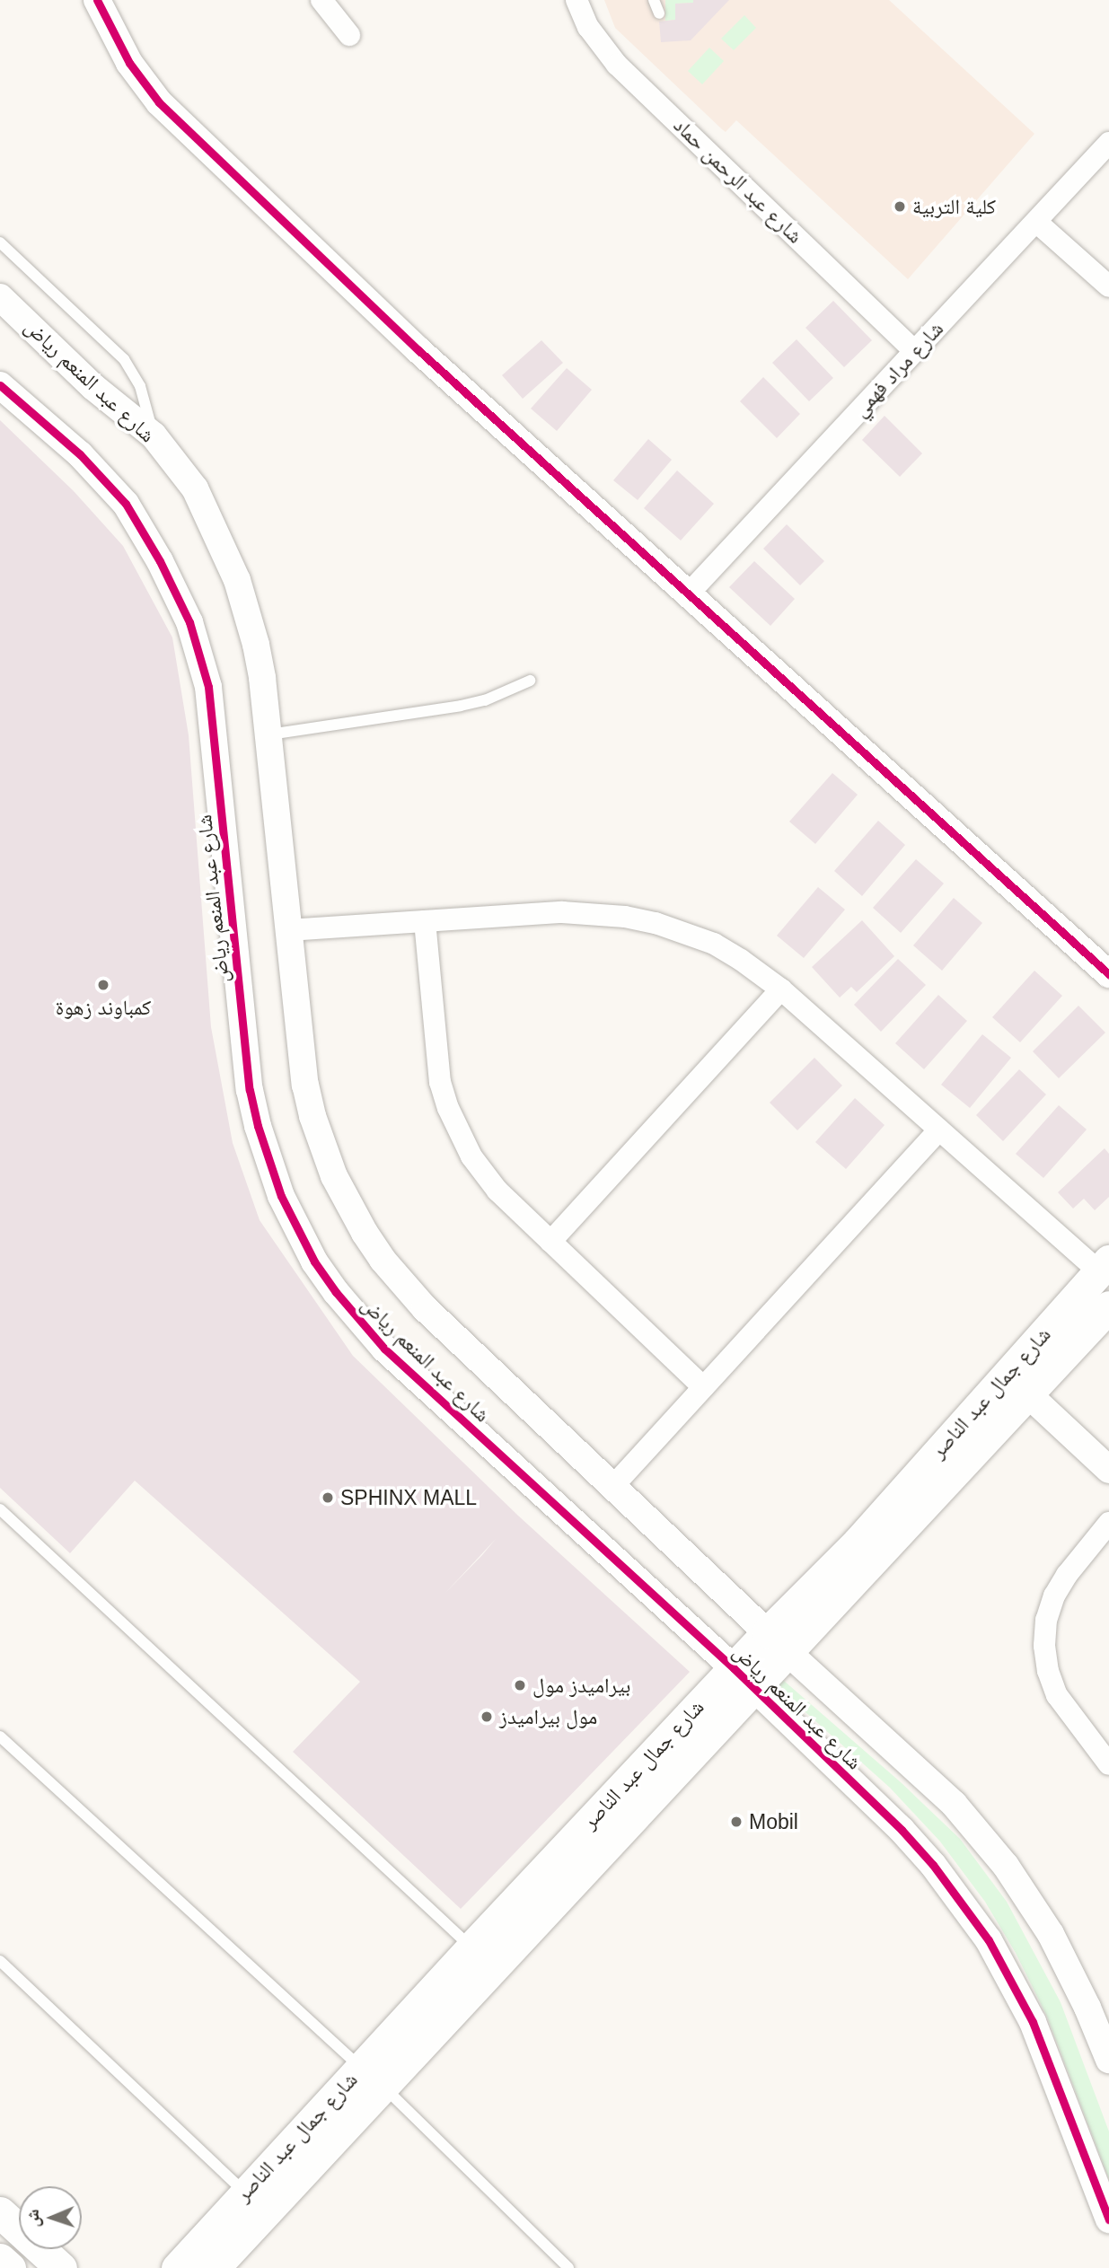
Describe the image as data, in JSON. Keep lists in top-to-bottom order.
{
  "streets": {
    "main road": ["شارع جمال عبد الناصر"],
    "street": ["شارع عبد الرحمن حماد", "شارع مراد فهمي", "شارع عبد المنعم رياض"]
  },
  "crossings": [
    ["شارع عبد الرحمن حماد", "شارع مراد فهمي"],
    ["شارع عبد المنعم رياض", "شارع جمال عبد الناصر"]
  ],
  "places": [
    "كلية التربية",
    "كمباوند زهوة",
    "SPHINX MALL",
    "بيراميدز مول",
    "مول بيراميدز",
    "Mobil"
  ],
  "north": "left"
}
